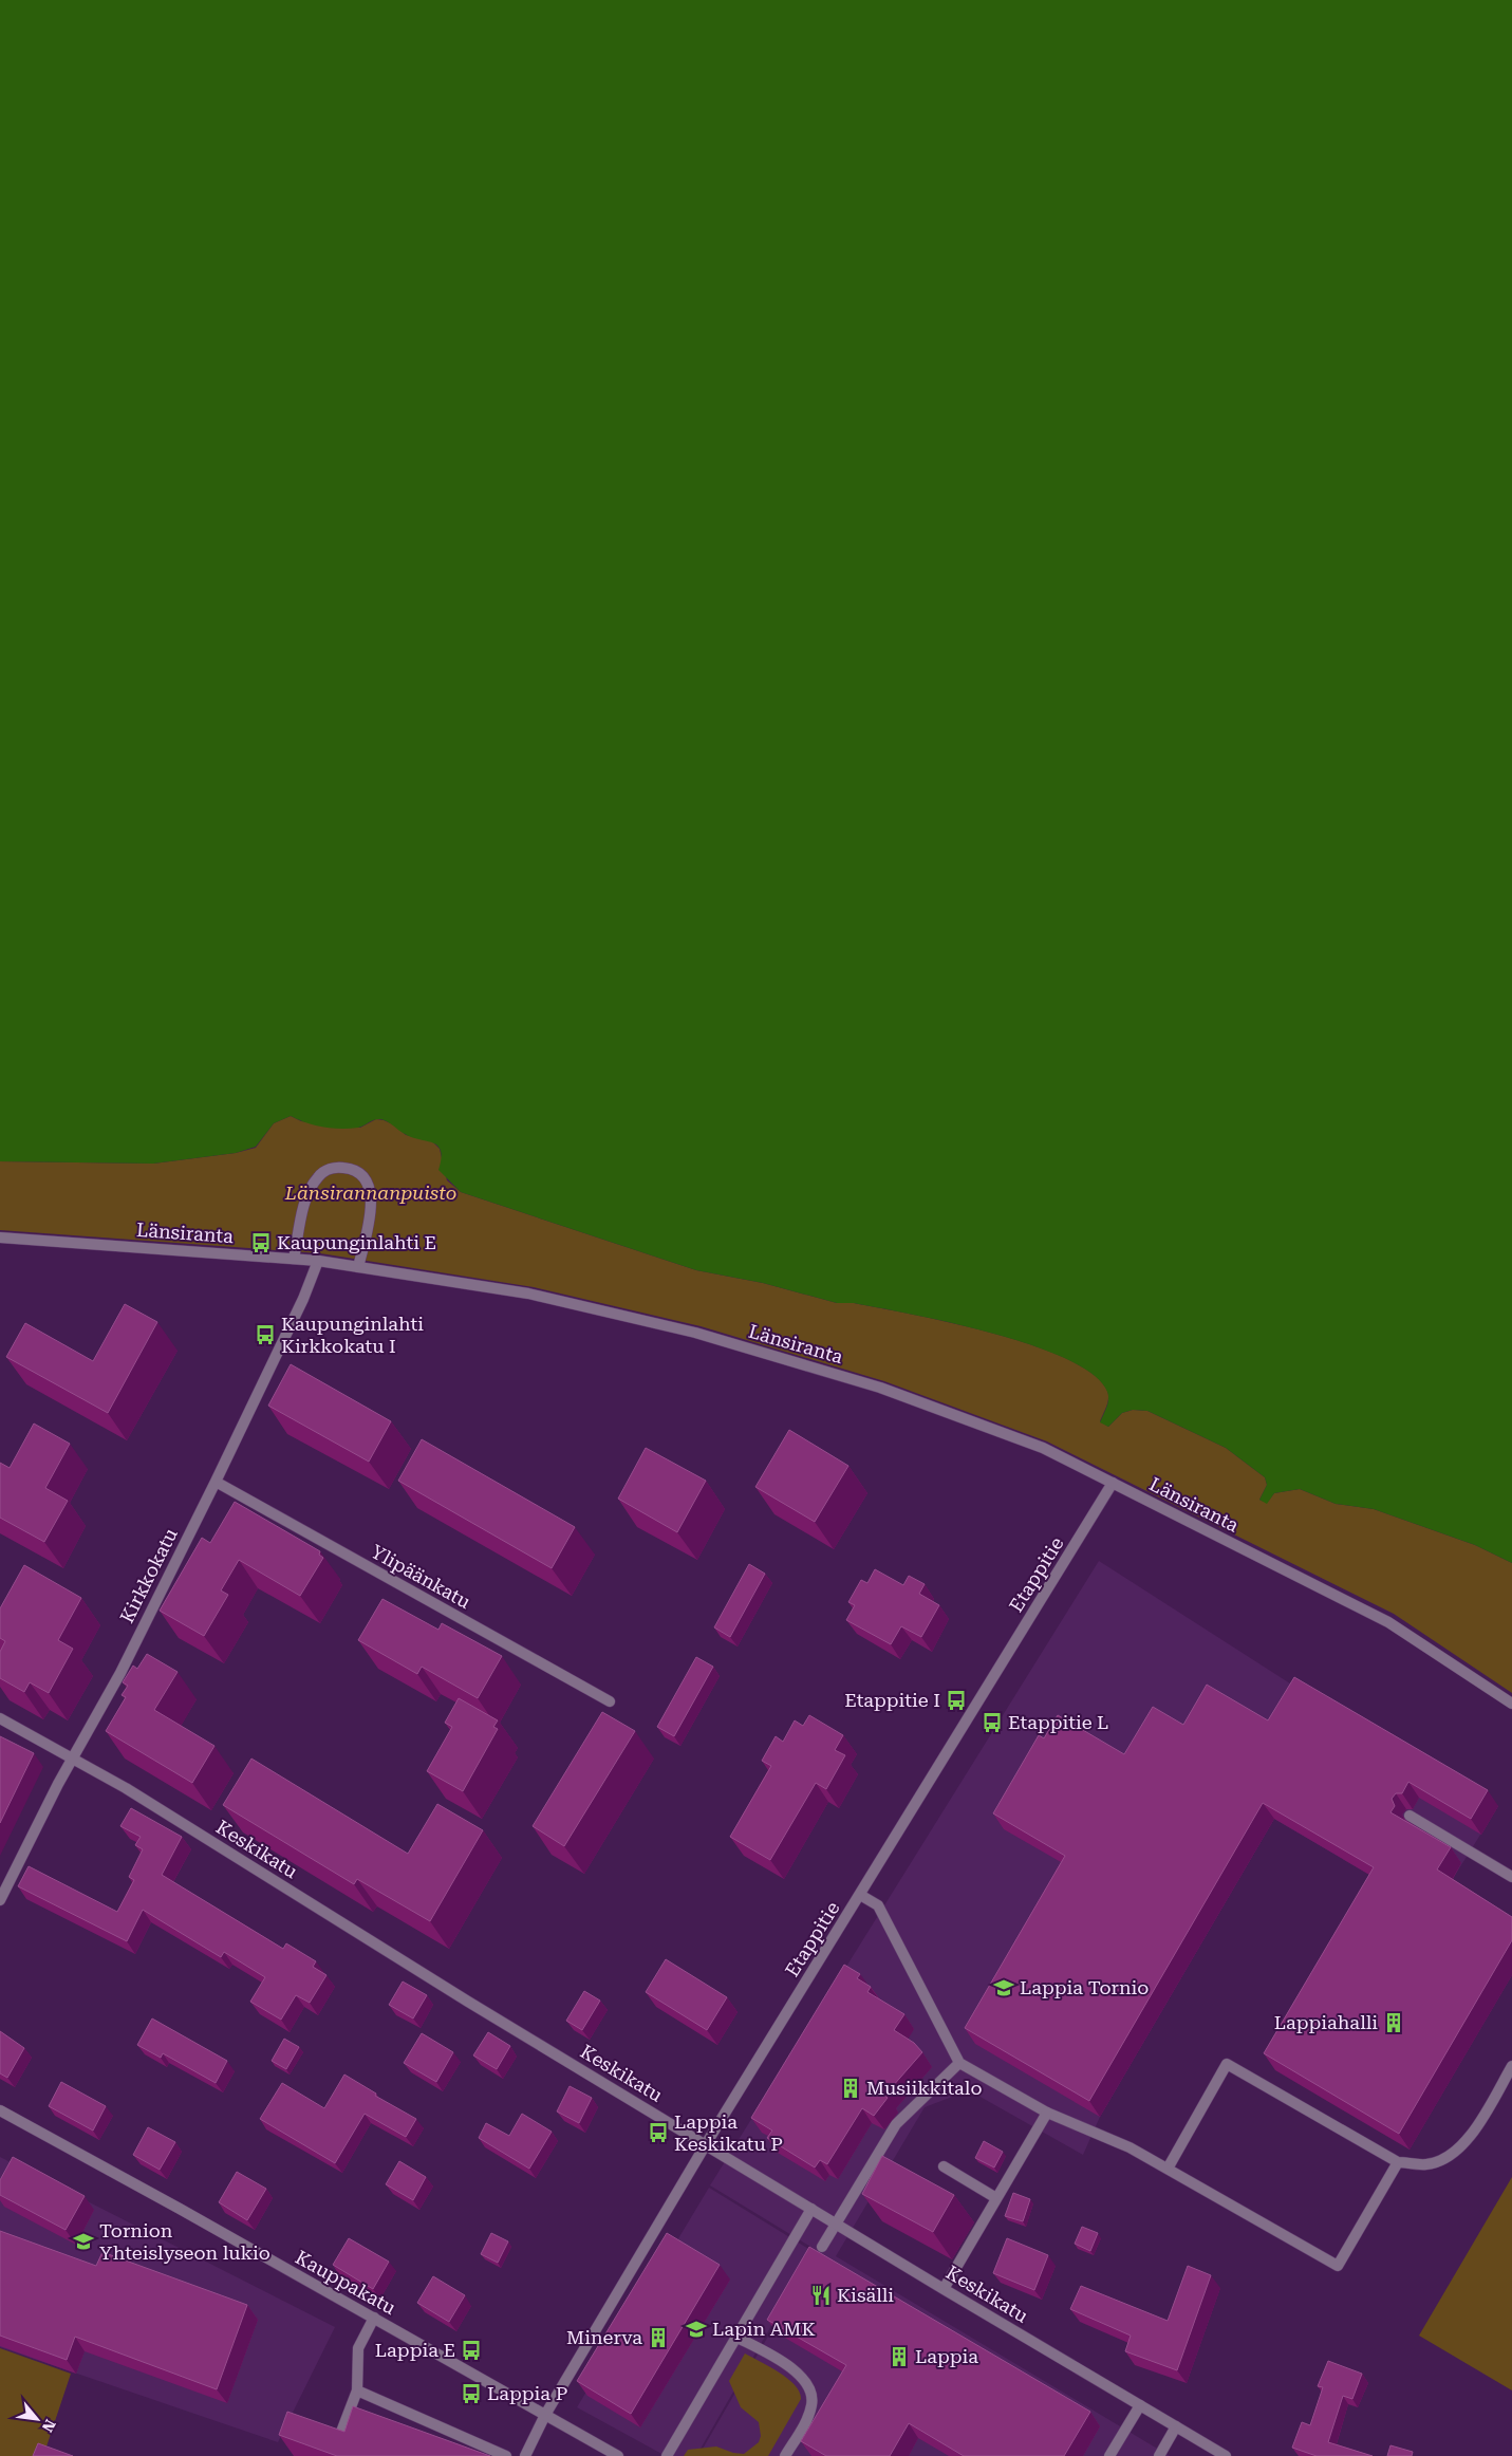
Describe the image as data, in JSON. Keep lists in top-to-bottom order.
{
  "streets": {
    "street": [
      "Länsiranta",
      "Etappitie",
      "Kirkkokatu",
      "Ylipäänkatu",
      "Keskikatu",
      "Kauppakatu"
    ]
  },
  "crossings": [
    ["Länsiranta", "Etappitie"],
    ["Länsiranta", "Kirkkokatu"],
    ["Etappitie", "Keskikatu"],
    ["Etappitie", "Kauppakatu"],
    ["Kirkkokatu", "Ylipäänkatu"],
    ["Kirkkokatu", "Keskikatu"]
  ],
  "parks": ["Länsirannanpuisto"],
  "places": {
    "bus stop": [
      "Kaupunginlahti E",
      "Kaupunginlahti Kirkkokatu I",
      "Etappitie I",
      "Etappitie L",
      "Lappia Keskikatu P",
      "Lappia E",
      "Lappia P"
    ],
    "school or university": ["Lappia Tornio", "Tornion Yhteislyseon lukio", "Lapin AMK"],
    "building": [
      "Lappiahalli",
      "Musiikkitalo",
      "Minerva",
      "Lappia"
    ],
    "restaurant": ["Kisälli"]
  },
  "north": "bottom right"
}
